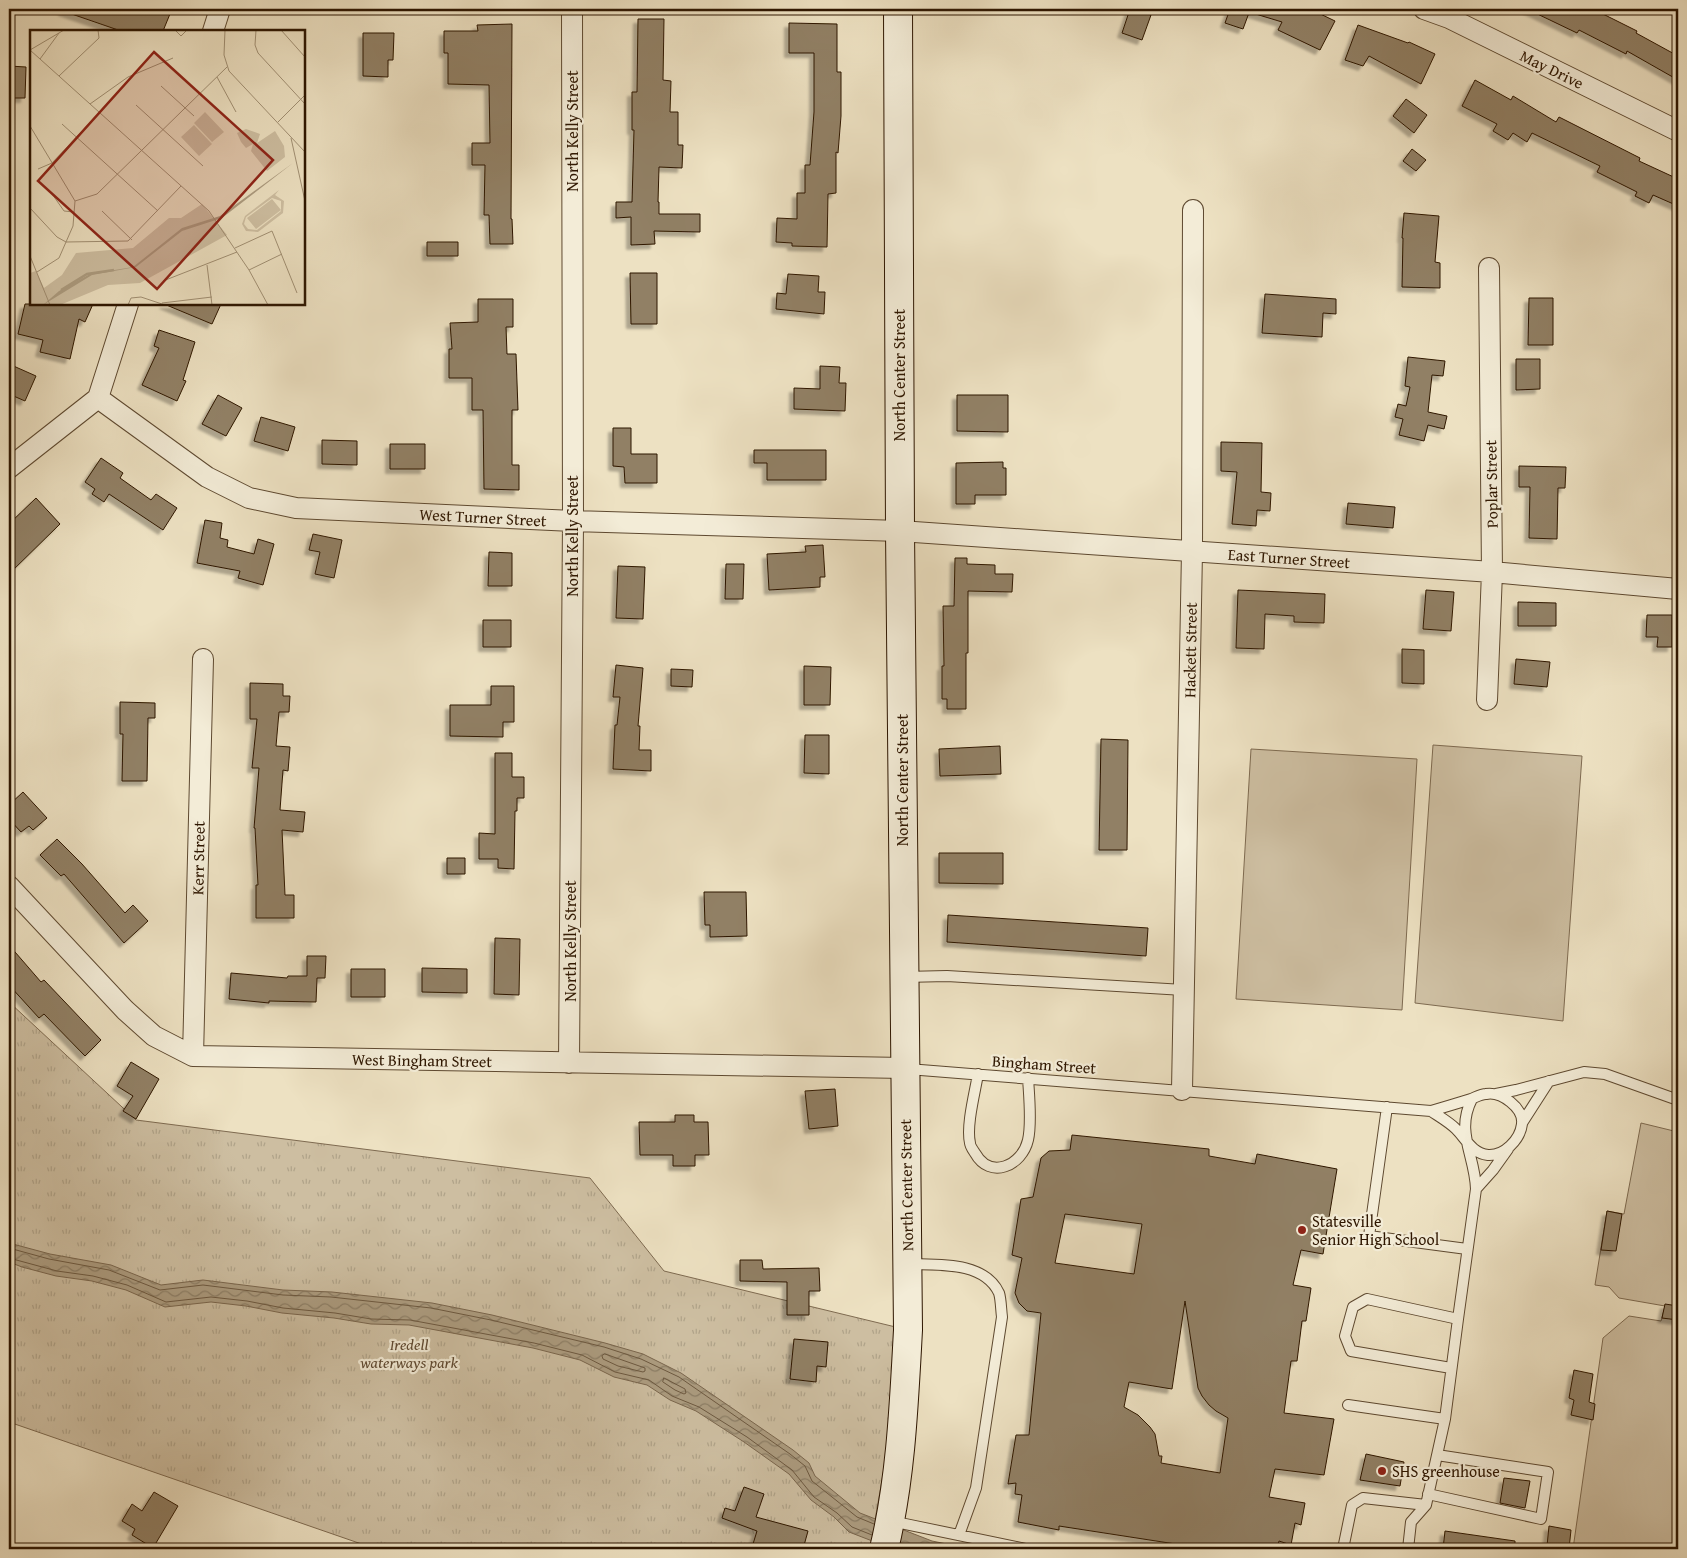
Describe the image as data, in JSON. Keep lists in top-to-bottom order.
{
  "streets": {
    "main road": ["North Center Street"],
    "street": [
      "May Drive",
      "North Kelly Street",
      "Poplar Street",
      "West Turner Street",
      "East Turner Street",
      "Hackett Street",
      "Kerr Street",
      "West Bingham Street"
    ],
    "lane": ["Bingham Street"]
  },
  "crossings": [
    ["North Kelly Street", "West Turner Street"],
    ["North Kelly Street", "West Bingham Street"],
    ["North Center Street", "West Turner Street"],
    ["North Center Street", "East Turner Street"],
    ["North Center Street", "West Bingham Street"],
    ["North Center Street", "Bingham Street"],
    ["Poplar Street", "East Turner Street"],
    ["West Turner Street", "East Turner Street"],
    ["East Turner Street", "Hackett Street"],
    ["Hackett Street", "Bingham Street"],
    ["Kerr Street", "West Bingham Street"],
    ["West Bingham Street", "Bingham Street"]
  ],
  "parks": ["Iredell waterways park"],
  "places": ["Statesville Senior High School", "SHS greenhouse"]
}
